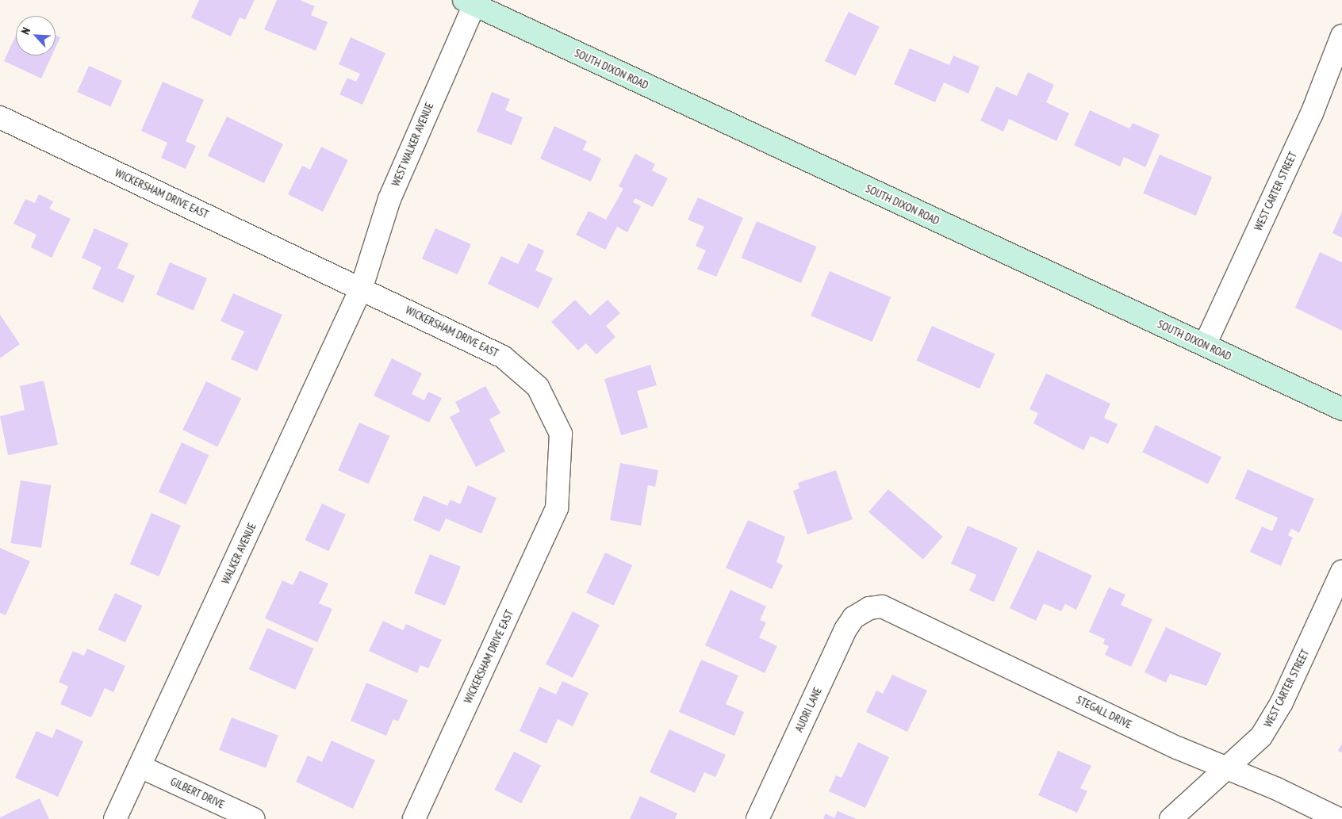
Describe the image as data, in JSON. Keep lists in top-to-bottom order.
{
  "streets": {
    "main road": ["SOUTH DIXON ROAD"],
    "street": [
      "WEST WALKER AVENUE",
      "WEST CARTER STREET",
      "WICKERSHAM DRIVE EAST",
      "WALKER AVENUE",
      "AUDRI LANE",
      "STEGALL DRIVE",
      "GILBERT DRIVE"
    ]
  },
  "crossings": [
    ["SOUTH DIXON ROAD", "WEST WALKER AVENUE"],
    ["SOUTH DIXON ROAD", "WEST CARTER STREET"],
    ["WEST WALKER AVENUE", "WICKERSHAM DRIVE EAST"],
    ["WEST WALKER AVENUE", "WALKER AVENUE"],
    ["WEST CARTER STREET", "STEGALL DRIVE"],
    ["WICKERSHAM DRIVE EAST", "WALKER AVENUE"],
    ["WALKER AVENUE", "GILBERT DRIVE"],
    ["AUDRI LANE", "STEGALL DRIVE"]
  ],
  "north": "top left"
}
